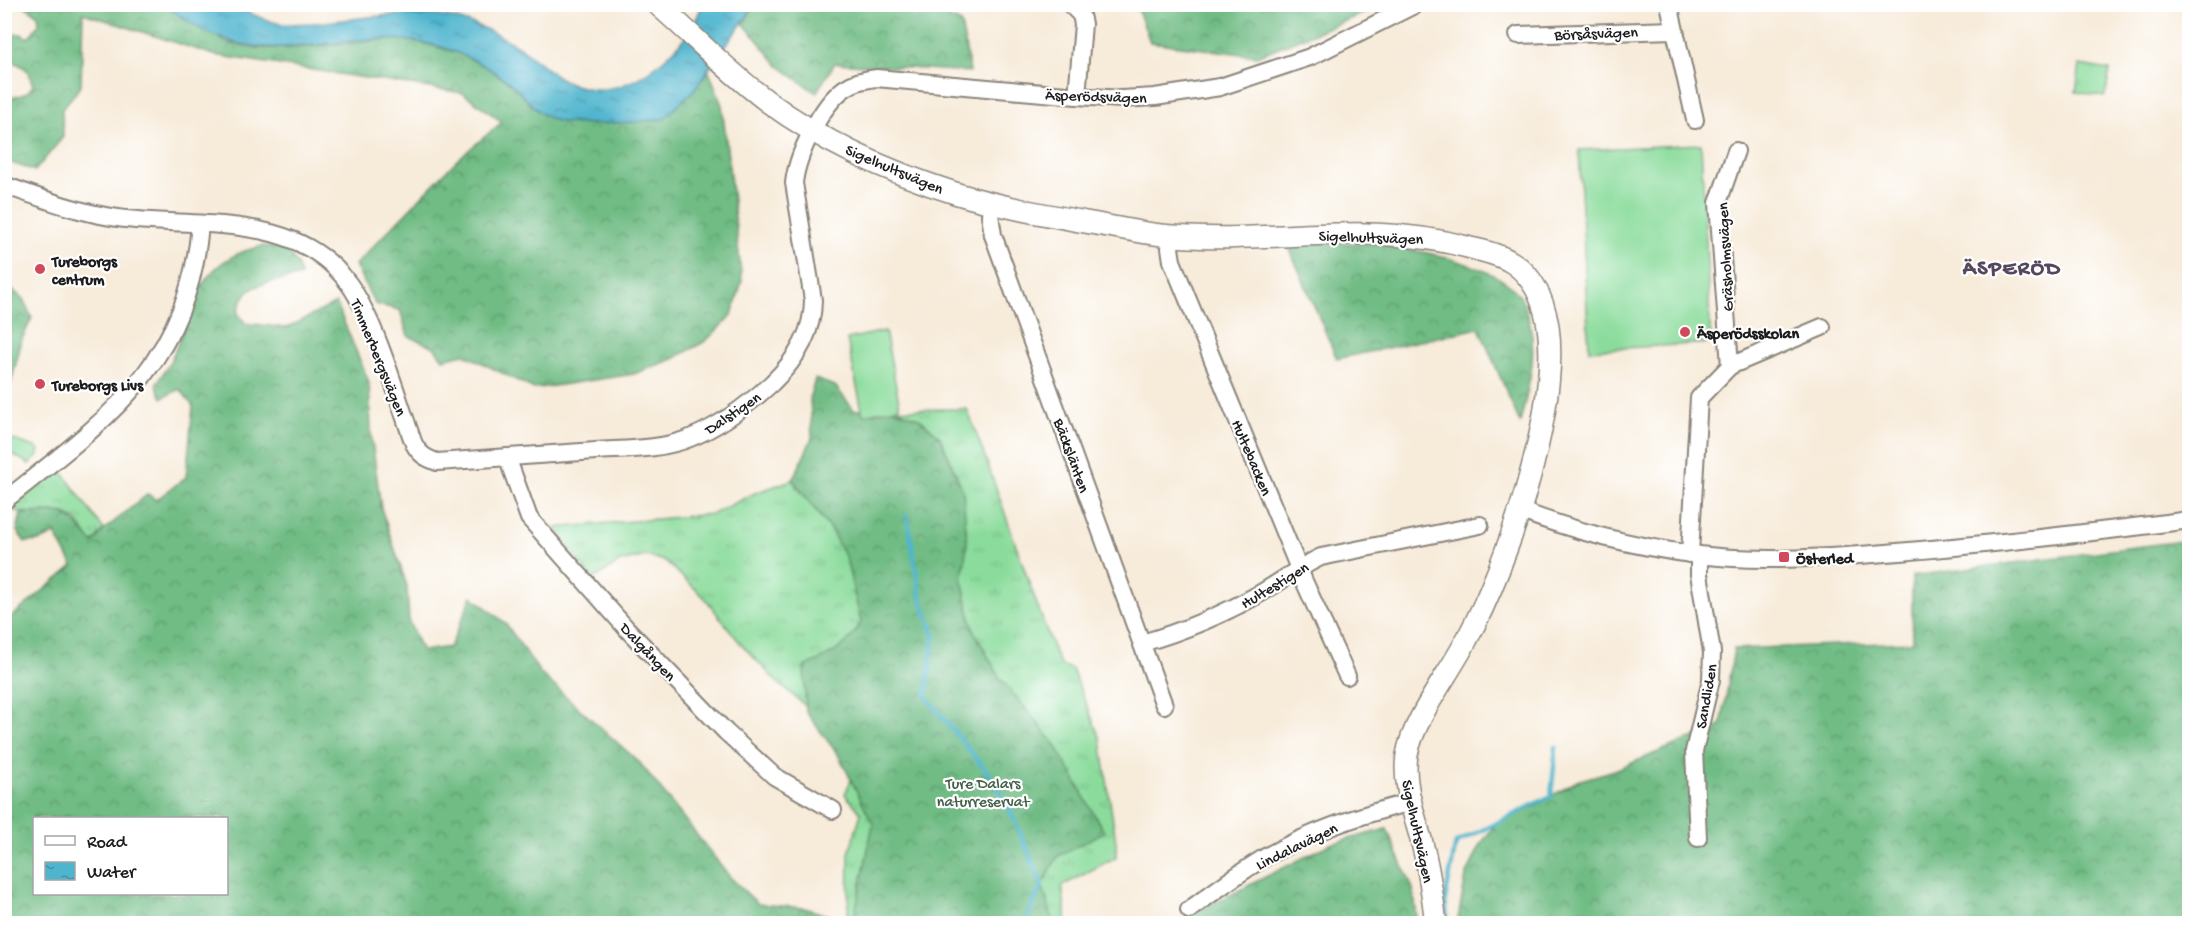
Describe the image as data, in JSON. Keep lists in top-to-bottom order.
{
  "streets": {
    "street": [
      "Börsåsvägen",
      "Äsperödsvägen",
      "Sigelhultsvägen",
      "Gräsholmsvägen",
      "Timmerbergsvägen",
      "Dalstigen",
      "Bäckslänten",
      "Hultebacken",
      "Hultestigen",
      "Dalgången",
      "Sandliden",
      "Lindalavägen"
    ]
  },
  "crossings": [
    ["Äsperödsvägen", "Sigelhultsvägen"],
    ["Äsperödsvägen", "Dalstigen"],
    ["Sigelhultsvägen", "Bäckslänten"],
    ["Sigelhultsvägen", "Hultebacken"],
    ["Sigelhultsvägen", "Lindalavägen"],
    ["Timmerbergsvägen", "Dalstigen"],
    ["Dalstigen", "Dalgången"],
    ["Bäckslänten", "Hultestigen"],
    ["Hultebacken", "Hultestigen"]
  ],
  "districts": ["ÄSPERÖD"],
  "parks": ["Ture Dalars naturreservat"],
  "places": {
    "other": ["Tureborgs centrum", "Äsperödsskolan", "Tureborgs Livs"],
    "transit": ["Österled"]
  },
  "legend": ["Road", "Water"]
}
